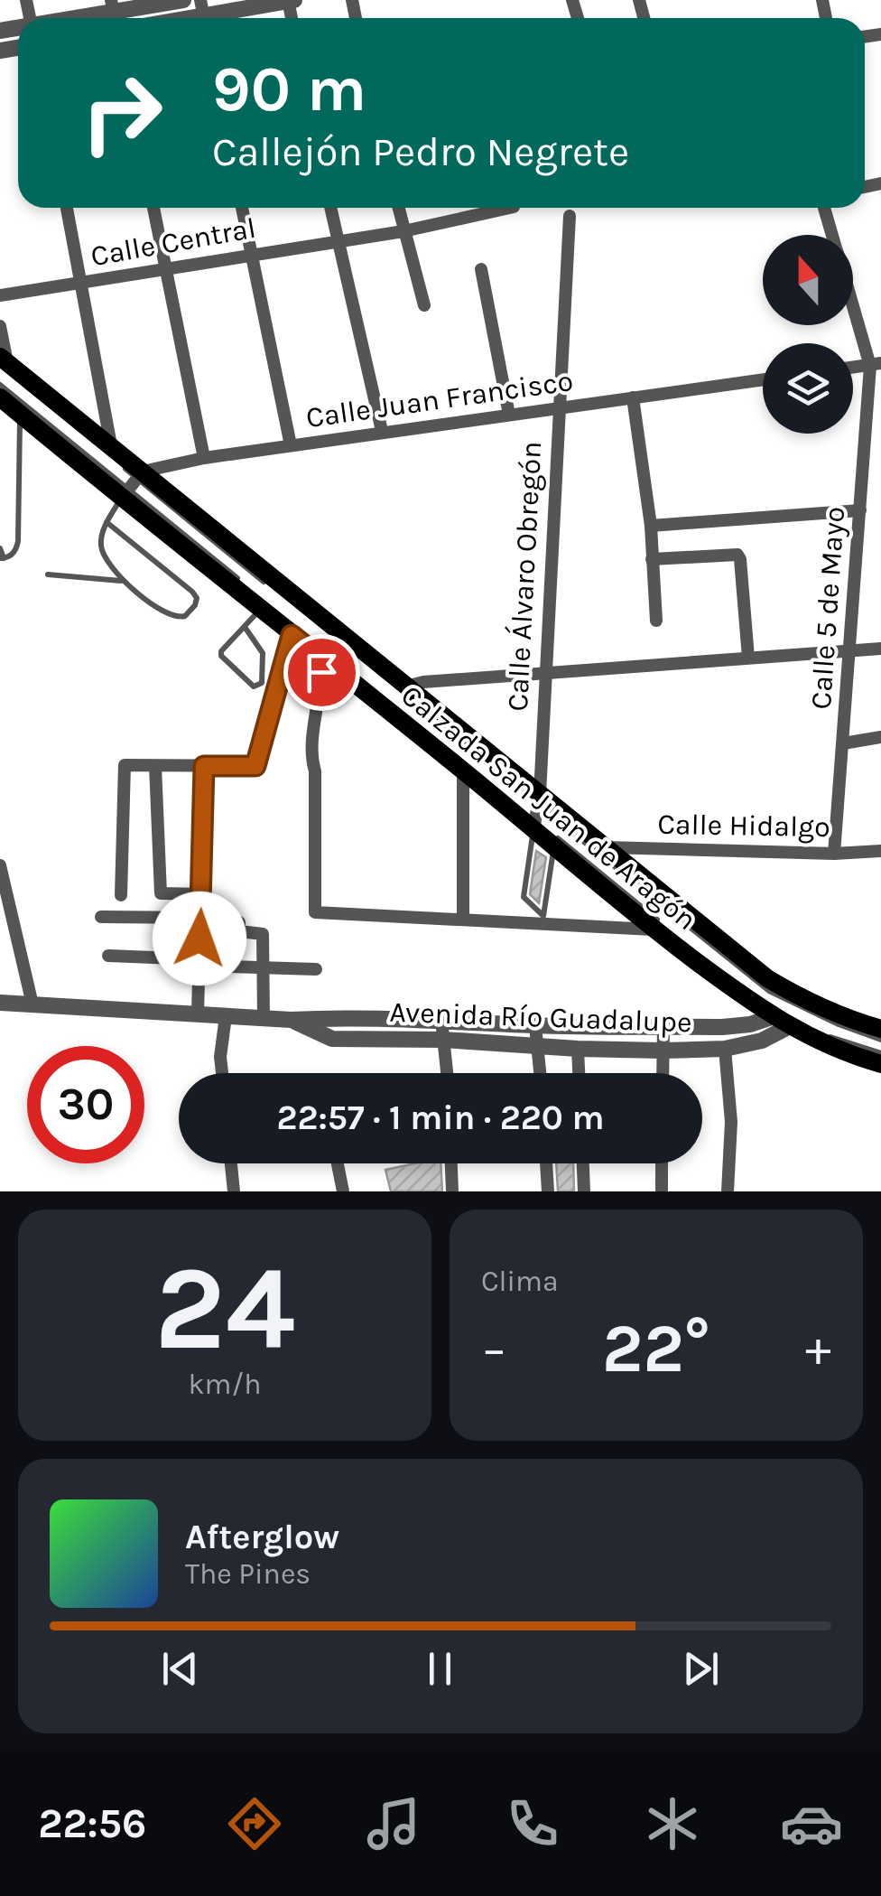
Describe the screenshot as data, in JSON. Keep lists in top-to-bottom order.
{
  "streets": {
    "main road": ["Calzada San Juan de Aragón"],
    "street": [
      "Calle Central",
      "Calle Juan Francisco",
      "Calle Álvaro Obregón",
      "Calle 5 de Mayo",
      "Calle Hidalgo",
      "Avenida Río Guadalupe"
    ]
  },
  "crossings": [
    ["Calle Juan Francisco", "Calle Álvaro Obregón"],
    ["Calle Juan Francisco", "Calzada San Juan de Aragón"],
    ["Calle Álvaro Obregón", "Calzada San Juan de Aragón"],
    ["Calle 5 de Mayo", "Calle Hidalgo"],
    ["Calzada San Juan de Aragón", "Calle Hidalgo"],
    ["Calzada San Juan de Aragón", "Avenida Río Guadalupe"]
  ],
  "north": "top",
  "page": {
    "turn": ["90 m", "Callejón Pedro Negrete"],
    "limit": "30",
    "trip": "22:57 · 1 min · 220 m",
    "tile": [
      ["24", "km/h"],
      "Clima"
    ],
    "heat": ["−", "22°", "+"],
    "song": ["Afterglow", "The Pines"],
    "tabs": "22:56"
  }
}
